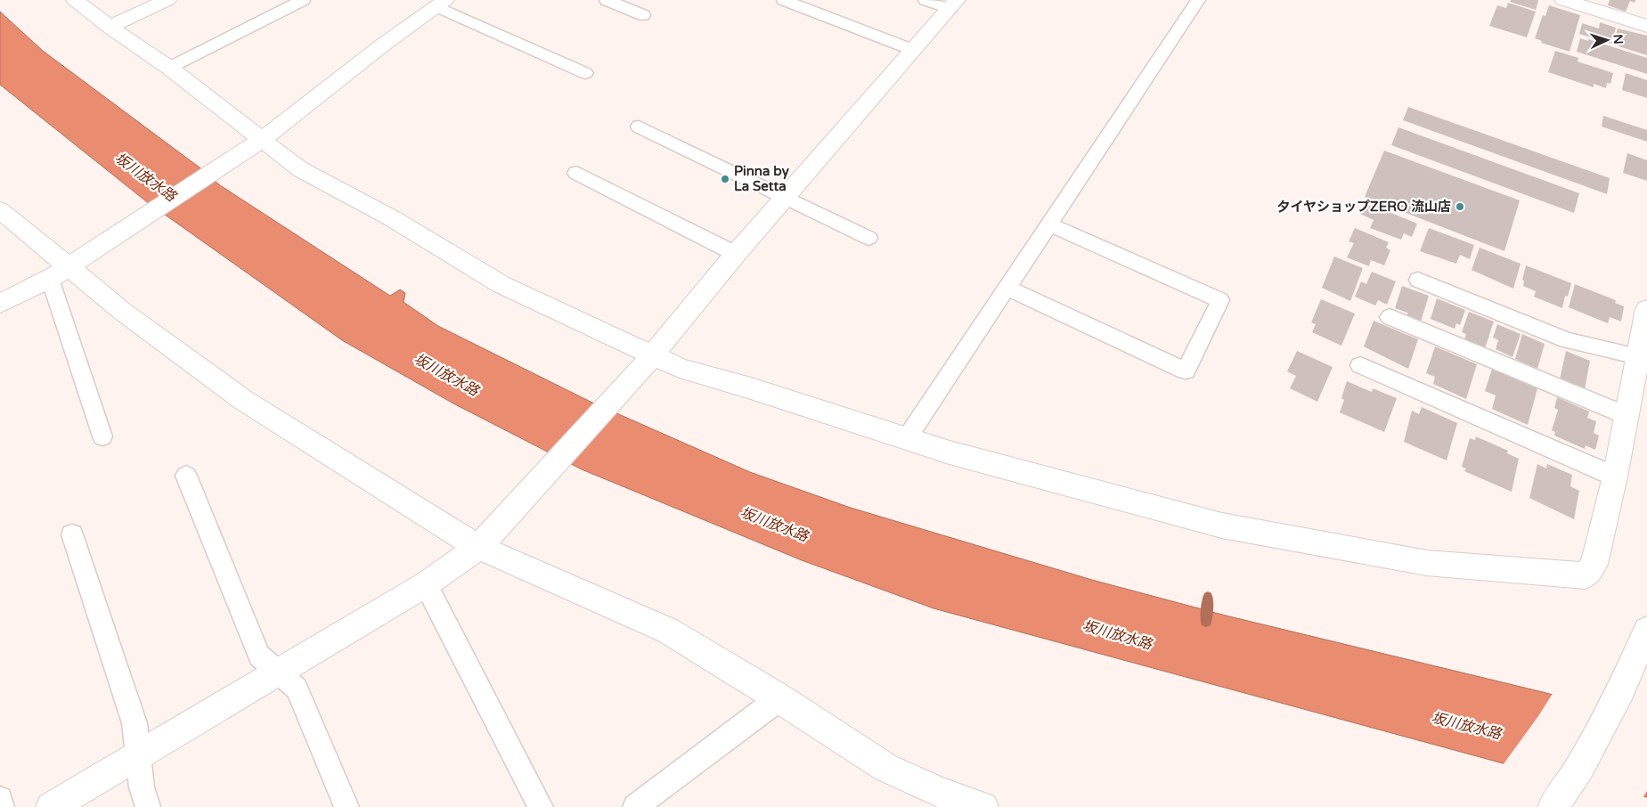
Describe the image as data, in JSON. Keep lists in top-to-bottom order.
{
  "water": ["坂川放水路"],
  "places": ["Pinna by La Setta", "夕イヤショップZERO 流山店"],
  "north": "right"
}
